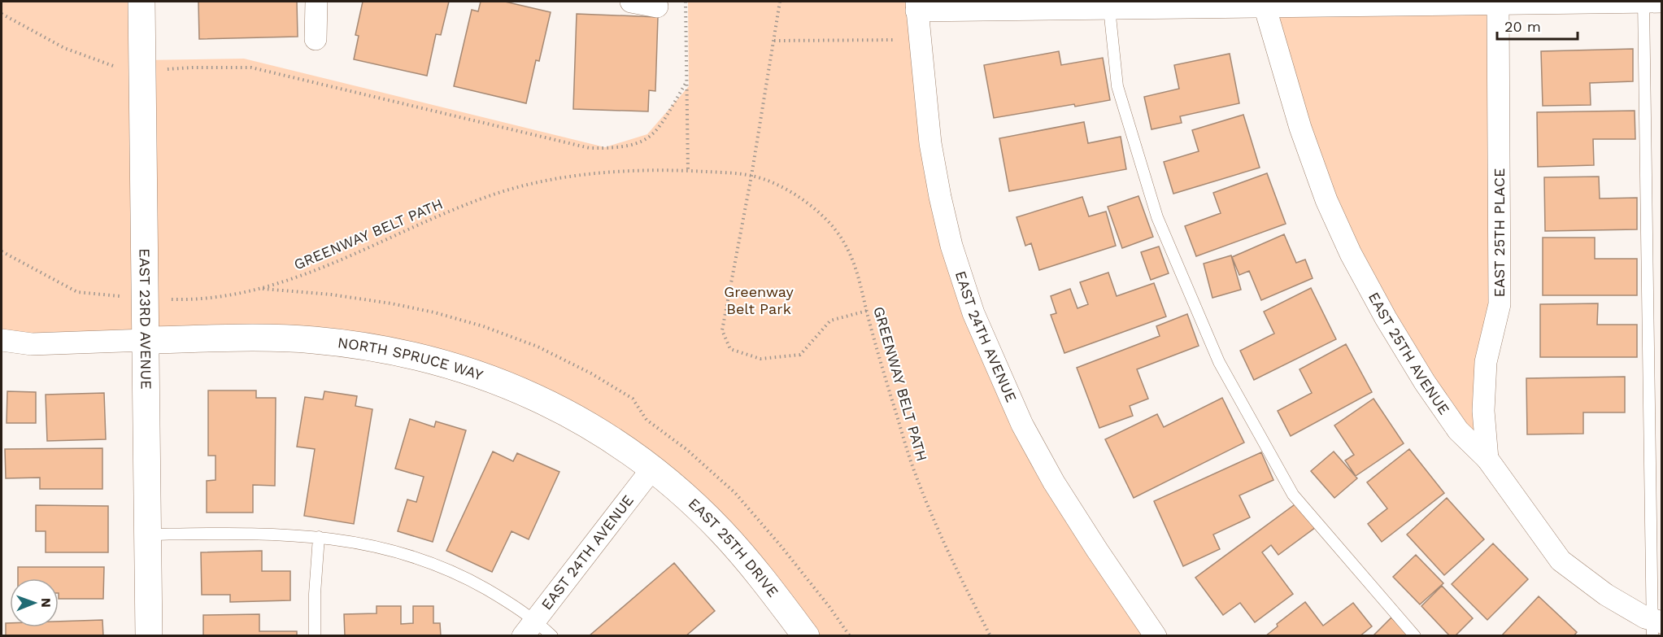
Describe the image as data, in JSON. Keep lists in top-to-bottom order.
{
  "streets": {
    "street": [
      "EAST 25TH PLACE",
      "EAST 23RD AVENUE",
      "EAST 24TH AVENUE",
      "EAST 25TH AVENUE",
      "NORTH SPRUCE WAY",
      "EAST 25TH DRIVE"
    ],
    "path": ["GREENWAY BELT PATH"]
  },
  "crossings": [
    ["EAST 25TH PLACE", "EAST 25TH AVENUE"],
    ["GREENWAY BELT PATH", "EAST 23RD AVENUE"],
    ["EAST 23RD AVENUE", "NORTH SPRUCE WAY"],
    ["EAST 24TH AVENUE", "NORTH SPRUCE WAY"],
    ["EAST 24TH AVENUE", "EAST 25TH DRIVE"],
    ["NORTH SPRUCE WAY", "EAST 25TH DRIVE"]
  ],
  "parks": ["Greenway Belt Park"],
  "scale_bar": "20 m",
  "north": "right"
}
